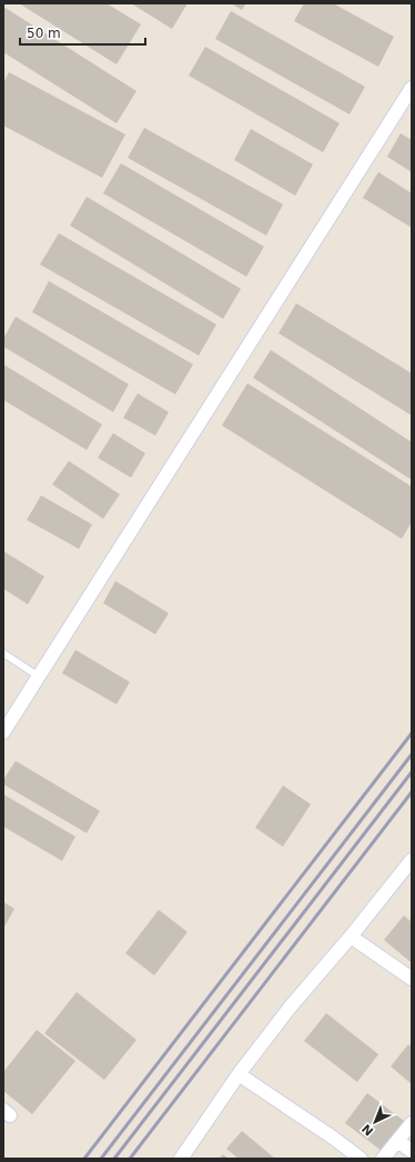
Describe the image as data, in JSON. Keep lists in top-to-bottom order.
{
  "scale_bar": "50 m",
  "north": "bottom left"
}
